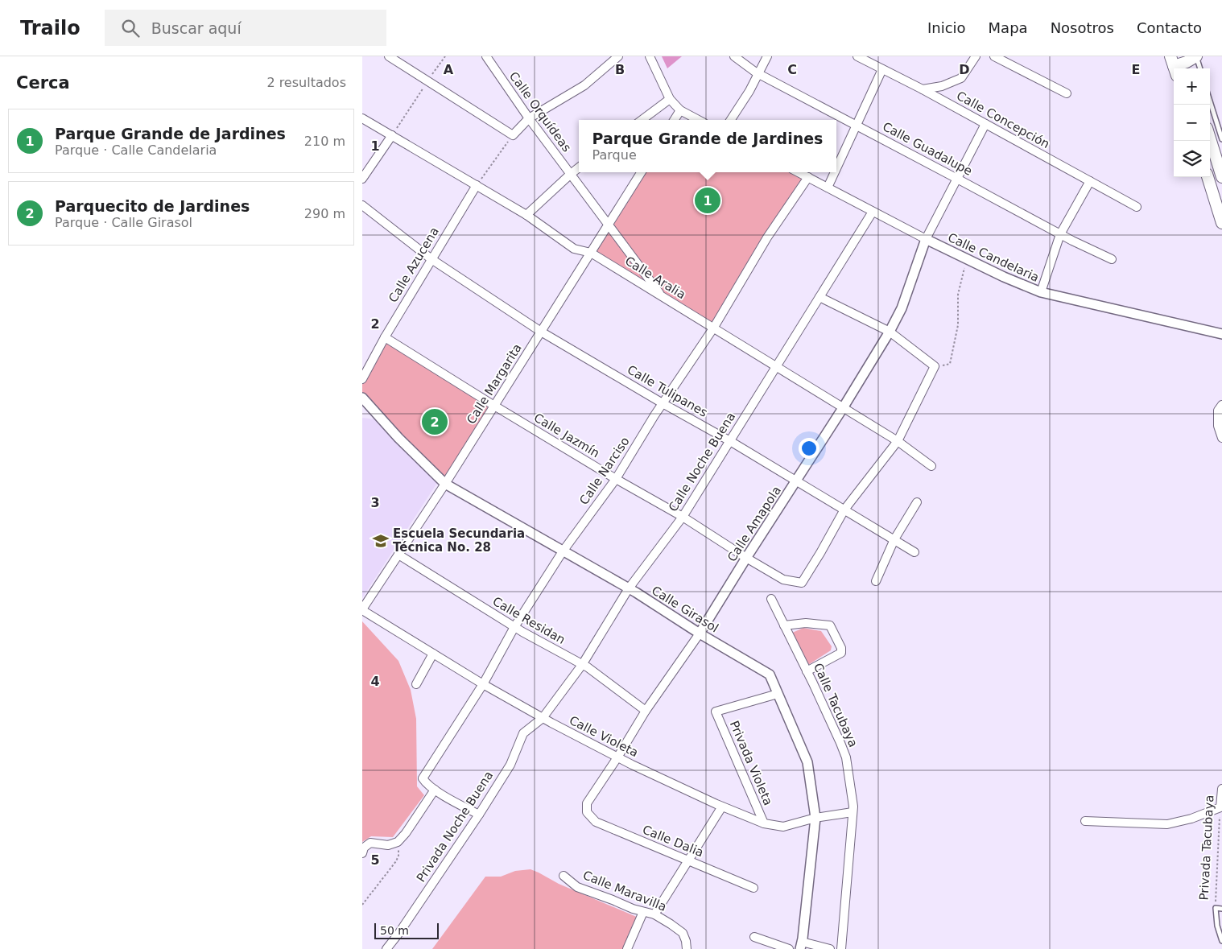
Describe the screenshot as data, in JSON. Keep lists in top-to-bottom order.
{
  "streets": {
    "street": [
      "Calle Orquídeas",
      "Calle Concepción",
      "Calle Guadalupe",
      "Calle Candelaria",
      "Calle Azucena",
      "Calle Aralia",
      "Calle Margarita",
      "Calle Tulipanes",
      "Calle Jazmín",
      "Calle Noche Buena",
      "Calle Narciso",
      "Calle Amapola",
      "Calle Girasol",
      "Calle Residan",
      "Calle Tacubaya",
      "Calle Violeta",
      "Privada Violeta",
      "Privada Noche Buena",
      "Calle Dalia",
      "Privada Tacubaya",
      "Calle Maravilla"
    ]
  },
  "crossings": [
    ["Calle Orquídeas", "Calle Aralia"],
    ["Calle Orquídeas", "Calle Margarita"],
    ["Calle Candelaria", "Calle Noche Buena"],
    ["Calle Candelaria", "Calle Narciso"],
    ["Calle Candelaria", "Calle Amapola"],
    ["Calle Azucena", "Calle Aralia"],
    ["Calle Azucena", "Calle Tulipanes"],
    ["Calle Azucena", "Calle Jazmín"],
    ["Calle Aralia", "Calle Margarita"],
    ["Calle Aralia", "Calle Noche Buena"],
    ["Calle Aralia", "Calle Narciso"],
    ["Calle Aralia", "Calle Amapola"],
    ["Calle Margarita", "Calle Tulipanes"],
    ["Calle Margarita", "Calle Jazmín"],
    ["Calle Margarita", "Calle Girasol"],
    ["Calle Margarita", "Calle Residan"],
    ["Calle Margarita", "Calle Violeta"],
    ["Calle Tulipanes", "Calle Jazmín"],
    ["Calle Tulipanes", "Calle Noche Buena"],
    ["Calle Tulipanes", "Calle Narciso"],
    ["Calle Tulipanes", "Calle Amapola"],
    ["Calle Jazmín", "Calle Noche Buena"],
    ["Calle Jazmín", "Calle Narciso"],
    ["Calle Jazmín", "Calle Amapola"],
    ["Calle Noche Buena", "Calle Girasol"],
    ["Calle Noche Buena", "Calle Residan"],
    ["Calle Noche Buena", "Calle Violeta"],
    ["Calle Noche Buena", "Privada Noche Buena"],
    ["Calle Narciso", "Calle Girasol"],
    ["Calle Narciso", "Calle Residan"],
    ["Calle Narciso", "Calle Violeta"],
    ["Calle Amapola", "Calle Girasol"],
    ["Calle Amapola", "Calle Residan"],
    ["Calle Amapola", "Calle Violeta"],
    ["Calle Amapola", "Calle Dalia"],
    ["Calle Girasol", "Calle Violeta"],
    ["Calle Girasol", "Privada Violeta"],
    ["Calle Tacubaya", "Calle Violeta"],
    ["Calle Violeta", "Privada Violeta"],
    ["Calle Violeta", "Privada Noche Buena"]
  ],
  "places": {
    "school or university": ["Escuela Secundaria Técnica No. 28"]
  },
  "scale_bar": "50 m",
  "page": {
    "header": "Trailo",
    "search": "Buscar aquí",
    "nav": [
      "Inicio",
      "Mapa",
      "Nosotros",
      "Contacto"
    ],
    "heading": ["Cerca", "2 resultados"],
    "map_buttons": ["+", "−"],
    "list": [
      {
        "mark": "1",
        "name": "Parque Grande de Jardines",
        "note": "Parque · Calle Candelaria",
        "value": "210 m"
      },
      {
        "mark": "2",
        "name": "Parquecito de Jardines",
        "note": "Parque · Calle Girasol",
        "value": "290 m"
      }
    ],
    "popup": ["Parque Grande de Jardines", "Parque"],
    "pins": ["1", "2"],
    "scale": "50 m"
  },
  "grid": {
    "columns": [
      "A",
      "B",
      "C",
      "D",
      "E"
    ],
    "rows": [
      "1",
      "2",
      "3",
      "4",
      "5"
    ]
  }
}
